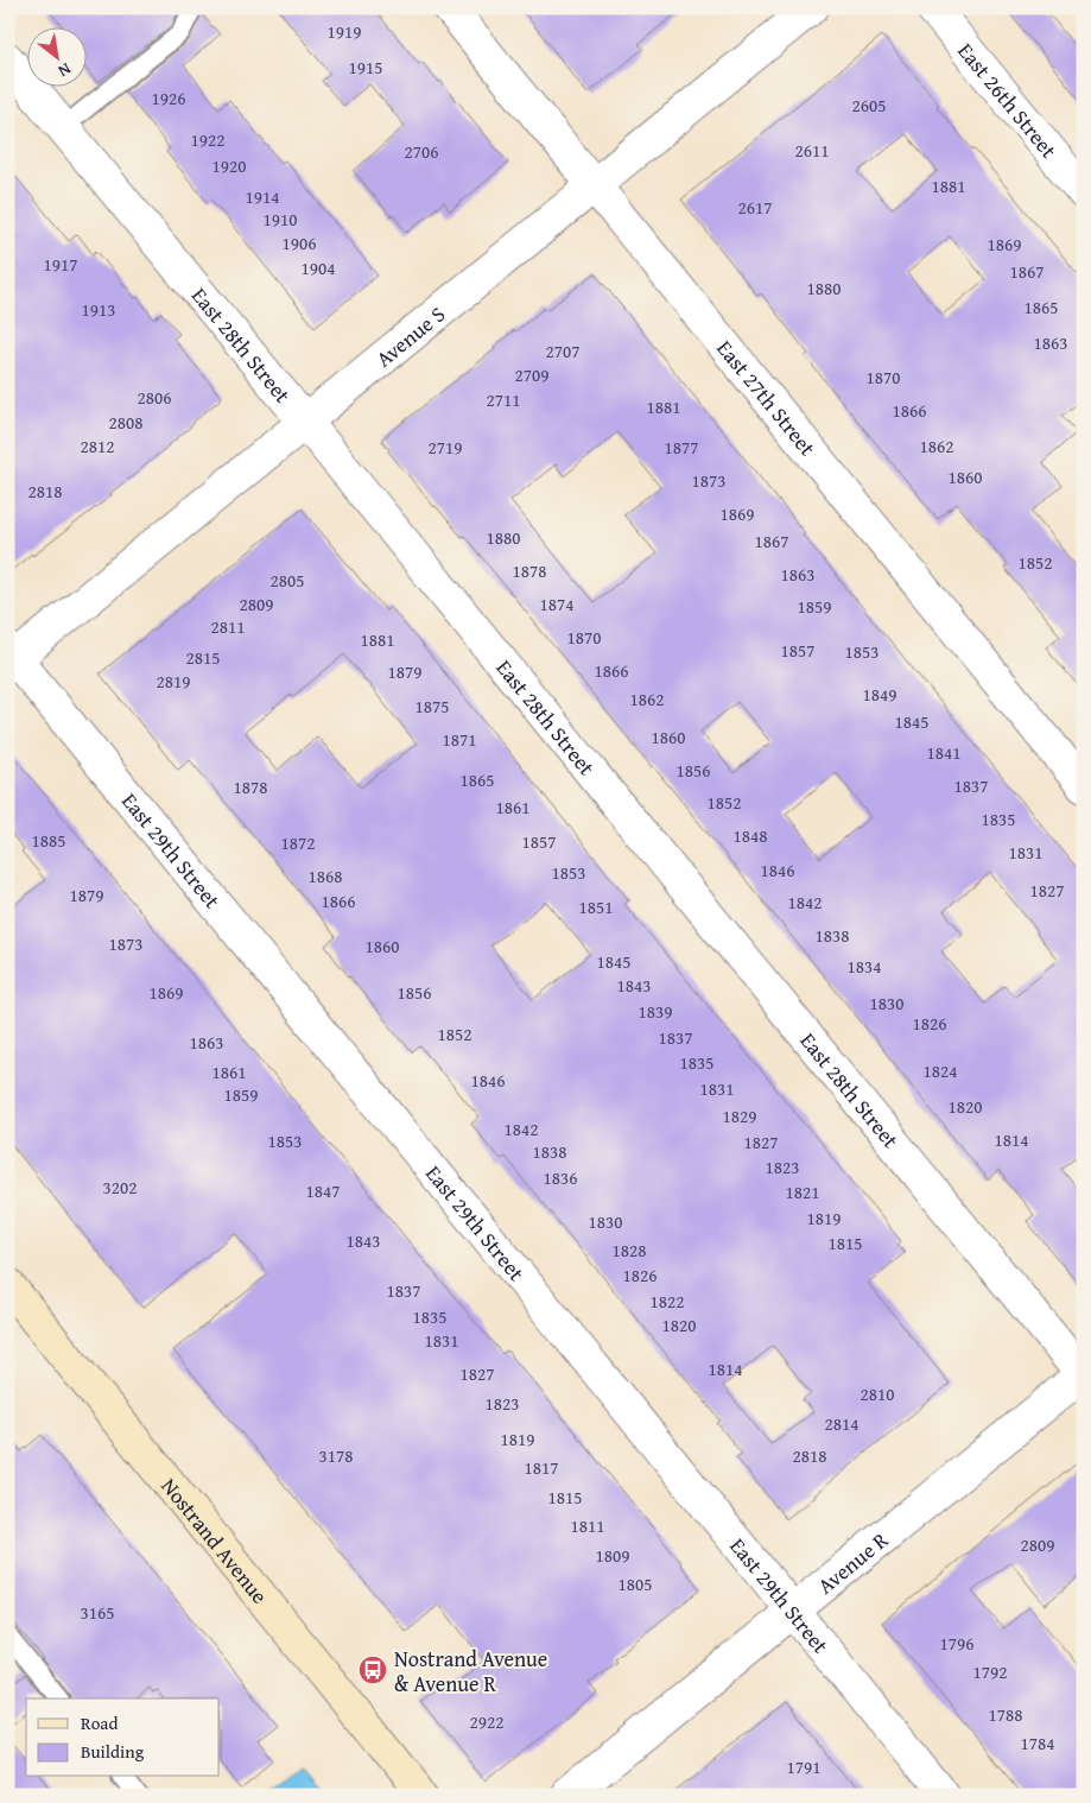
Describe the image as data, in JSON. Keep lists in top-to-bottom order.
{
  "streets": {
    "main road": ["Nostrand Avenue"],
    "street": [
      "East 26th Street",
      "Avenue S",
      "East 28th Street",
      "East 27th Street",
      "East 29th Street",
      "Avenue R"
    ]
  },
  "crossings": [
    ["Avenue S", "East 28th Street"],
    ["Avenue S", "East 27th Street"],
    ["Avenue S", "East 29th Street"],
    ["East 28th Street", "Avenue R"],
    ["East 29th Street", "Avenue R"]
  ],
  "places": {
    "bus stop": ["Nostrand Avenue & Avenue R"]
  },
  "house_numbers": [
    "1919",
    "1915",
    "1926",
    "2605",
    "1922",
    "2611",
    "2706",
    "1920",
    "1881",
    "1914",
    "2617",
    "1910",
    "1906",
    "1869",
    "1917",
    "1904",
    "1867",
    "1880",
    "1865",
    "1913",
    "1863",
    "2707",
    "2709",
    "1870",
    "2806",
    "2711",
    "1881",
    "1866",
    "2808",
    "2812",
    "1862",
    "2719",
    "1877",
    "1860",
    "1873",
    "2818",
    "1869",
    "1880",
    "1867",
    "1852",
    "1878",
    "1863",
    "2805",
    "2809",
    "1874",
    "1859",
    "2811",
    "1870",
    "1881",
    "1857",
    "1853",
    "2815",
    "1866",
    "1879",
    "2819",
    "1849",
    "1862",
    "1875",
    "1845",
    "1860",
    "1871",
    "1841",
    "1856",
    "1865",
    "1837",
    "1878",
    "1852",
    "1861",
    "1835",
    "1848",
    "1885",
    "1857",
    "1872",
    "1831",
    "1846",
    "1853",
    "1868",
    "1827",
    "1879",
    "1866",
    "1842",
    "1851",
    "1838",
    "1873",
    "1860",
    "1845",
    "1834",
    "1843",
    "1869",
    "1856",
    "1830",
    "1839",
    "1826",
    "1852",
    "1837",
    "1863",
    "1835",
    "1824",
    "1861",
    "1846",
    "1831",
    "1859",
    "1820",
    "1829",
    "1842",
    "1814",
    "1853",
    "1827",
    "1838",
    "1823",
    "1836",
    "3202",
    "1847",
    "1821",
    "1819",
    "1830",
    "1843",
    "1815",
    "1828",
    "1826",
    "1837",
    "1822",
    "1835",
    "1820",
    "1831",
    "1814",
    "1827",
    "2810",
    "1823",
    "2814",
    "1819",
    "3178",
    "2818",
    "1817",
    "1815",
    "1811",
    "2809",
    "1809",
    "1805",
    "3165",
    "1796",
    "1792",
    "1788",
    "2922",
    "1784",
    "1791"
  ],
  "legend": ["Road", "Building"],
  "north": "bottom right"
}
